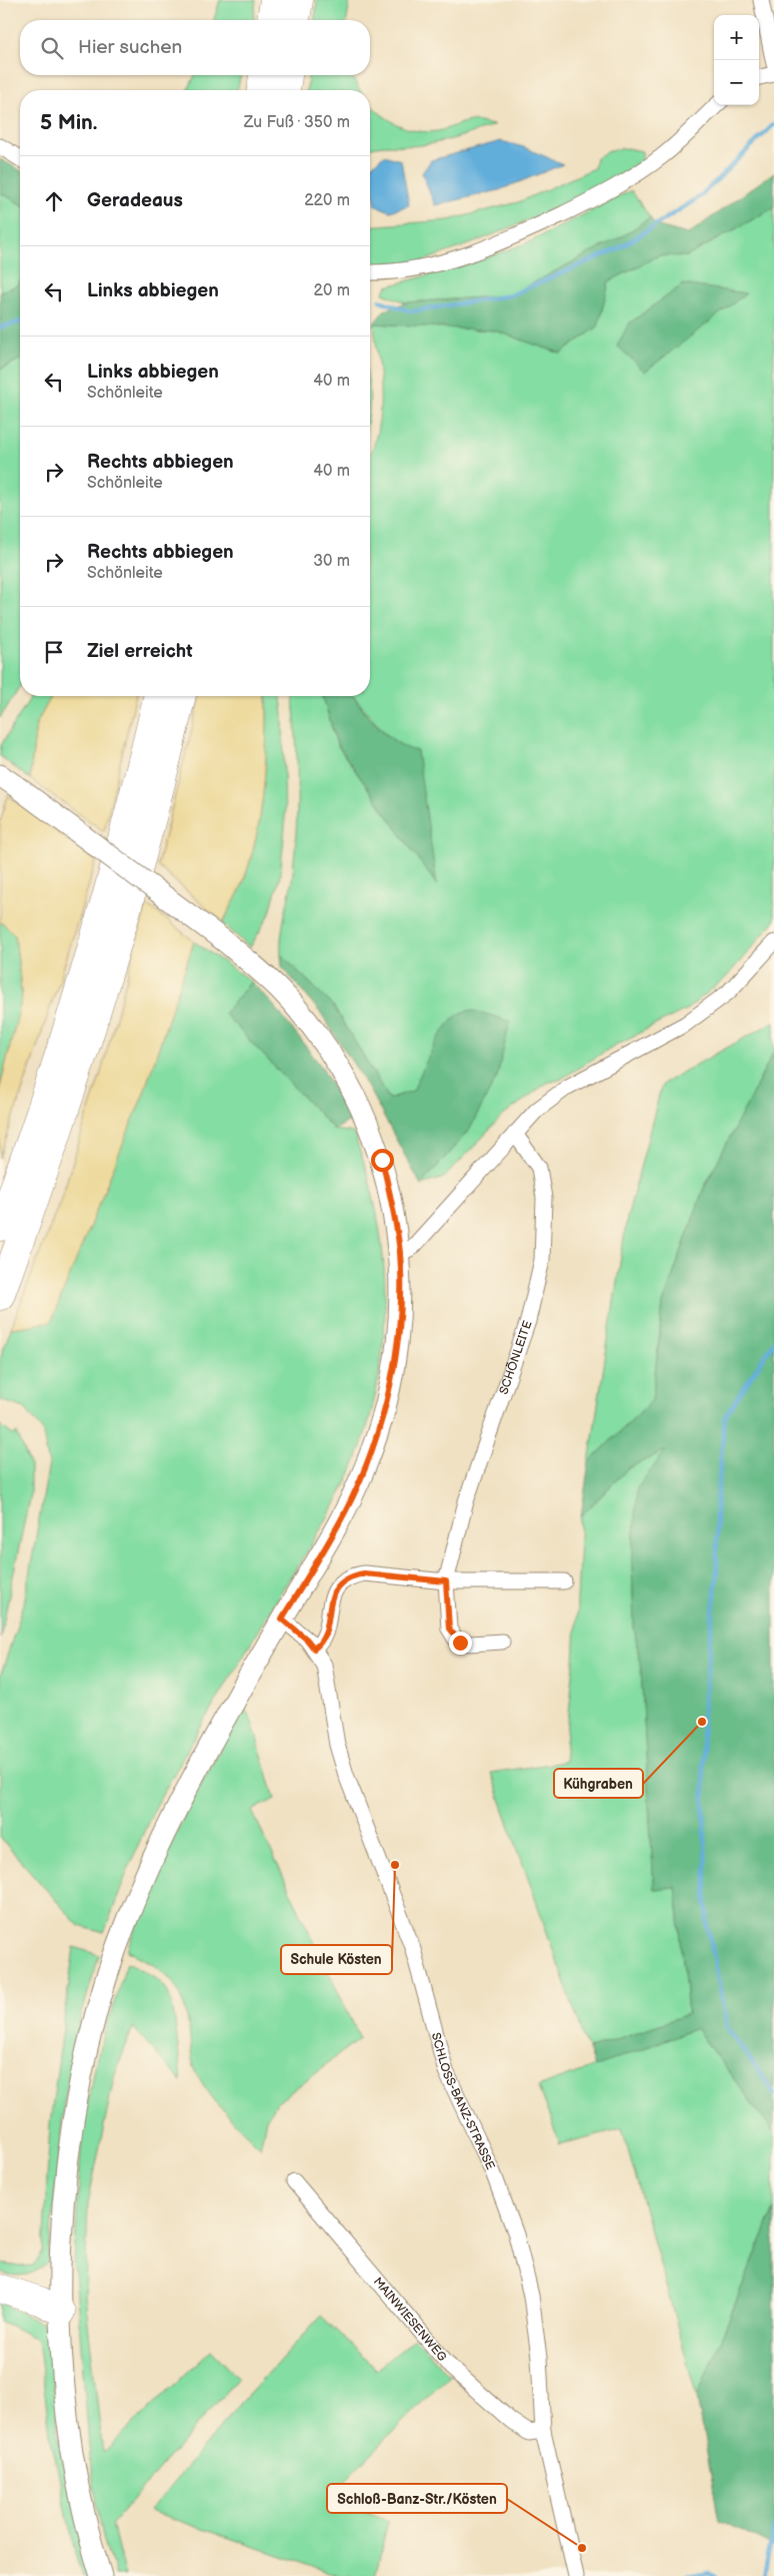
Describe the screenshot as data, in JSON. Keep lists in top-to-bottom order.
{
  "streets": {
    "street": ["SCHÖNLEITE", "SCHLOSS-BANZ-STRASSE", "MAINWIESENWEG"]
  },
  "crossings": [
    ["SCHLOSS-BANZ-STRASSE", "MAINWIESENWEG"]
  ],
  "places": ["Kühgraben", "Schule Kösten", "Schloß-Banz-Str./Kösten"],
  "page": {
    "map_buttons": ["+", "−"],
    "search": "Hier suchen",
    "heading": ["5 Min.", "Zu Fuß · 350 m"],
    "list": [
      ["Geradeaus", "220 m"],
      ["Links abbiegen", "20 m"],
      ["Links abbiegen", "Schönleite", "40 m"],
      ["Rechts abbiegen", "Schönleite", "40 m"],
      ["Rechts abbiegen", "Schönleite", "30 m"],
      "Ziel erreicht"
    ]
  }
}
